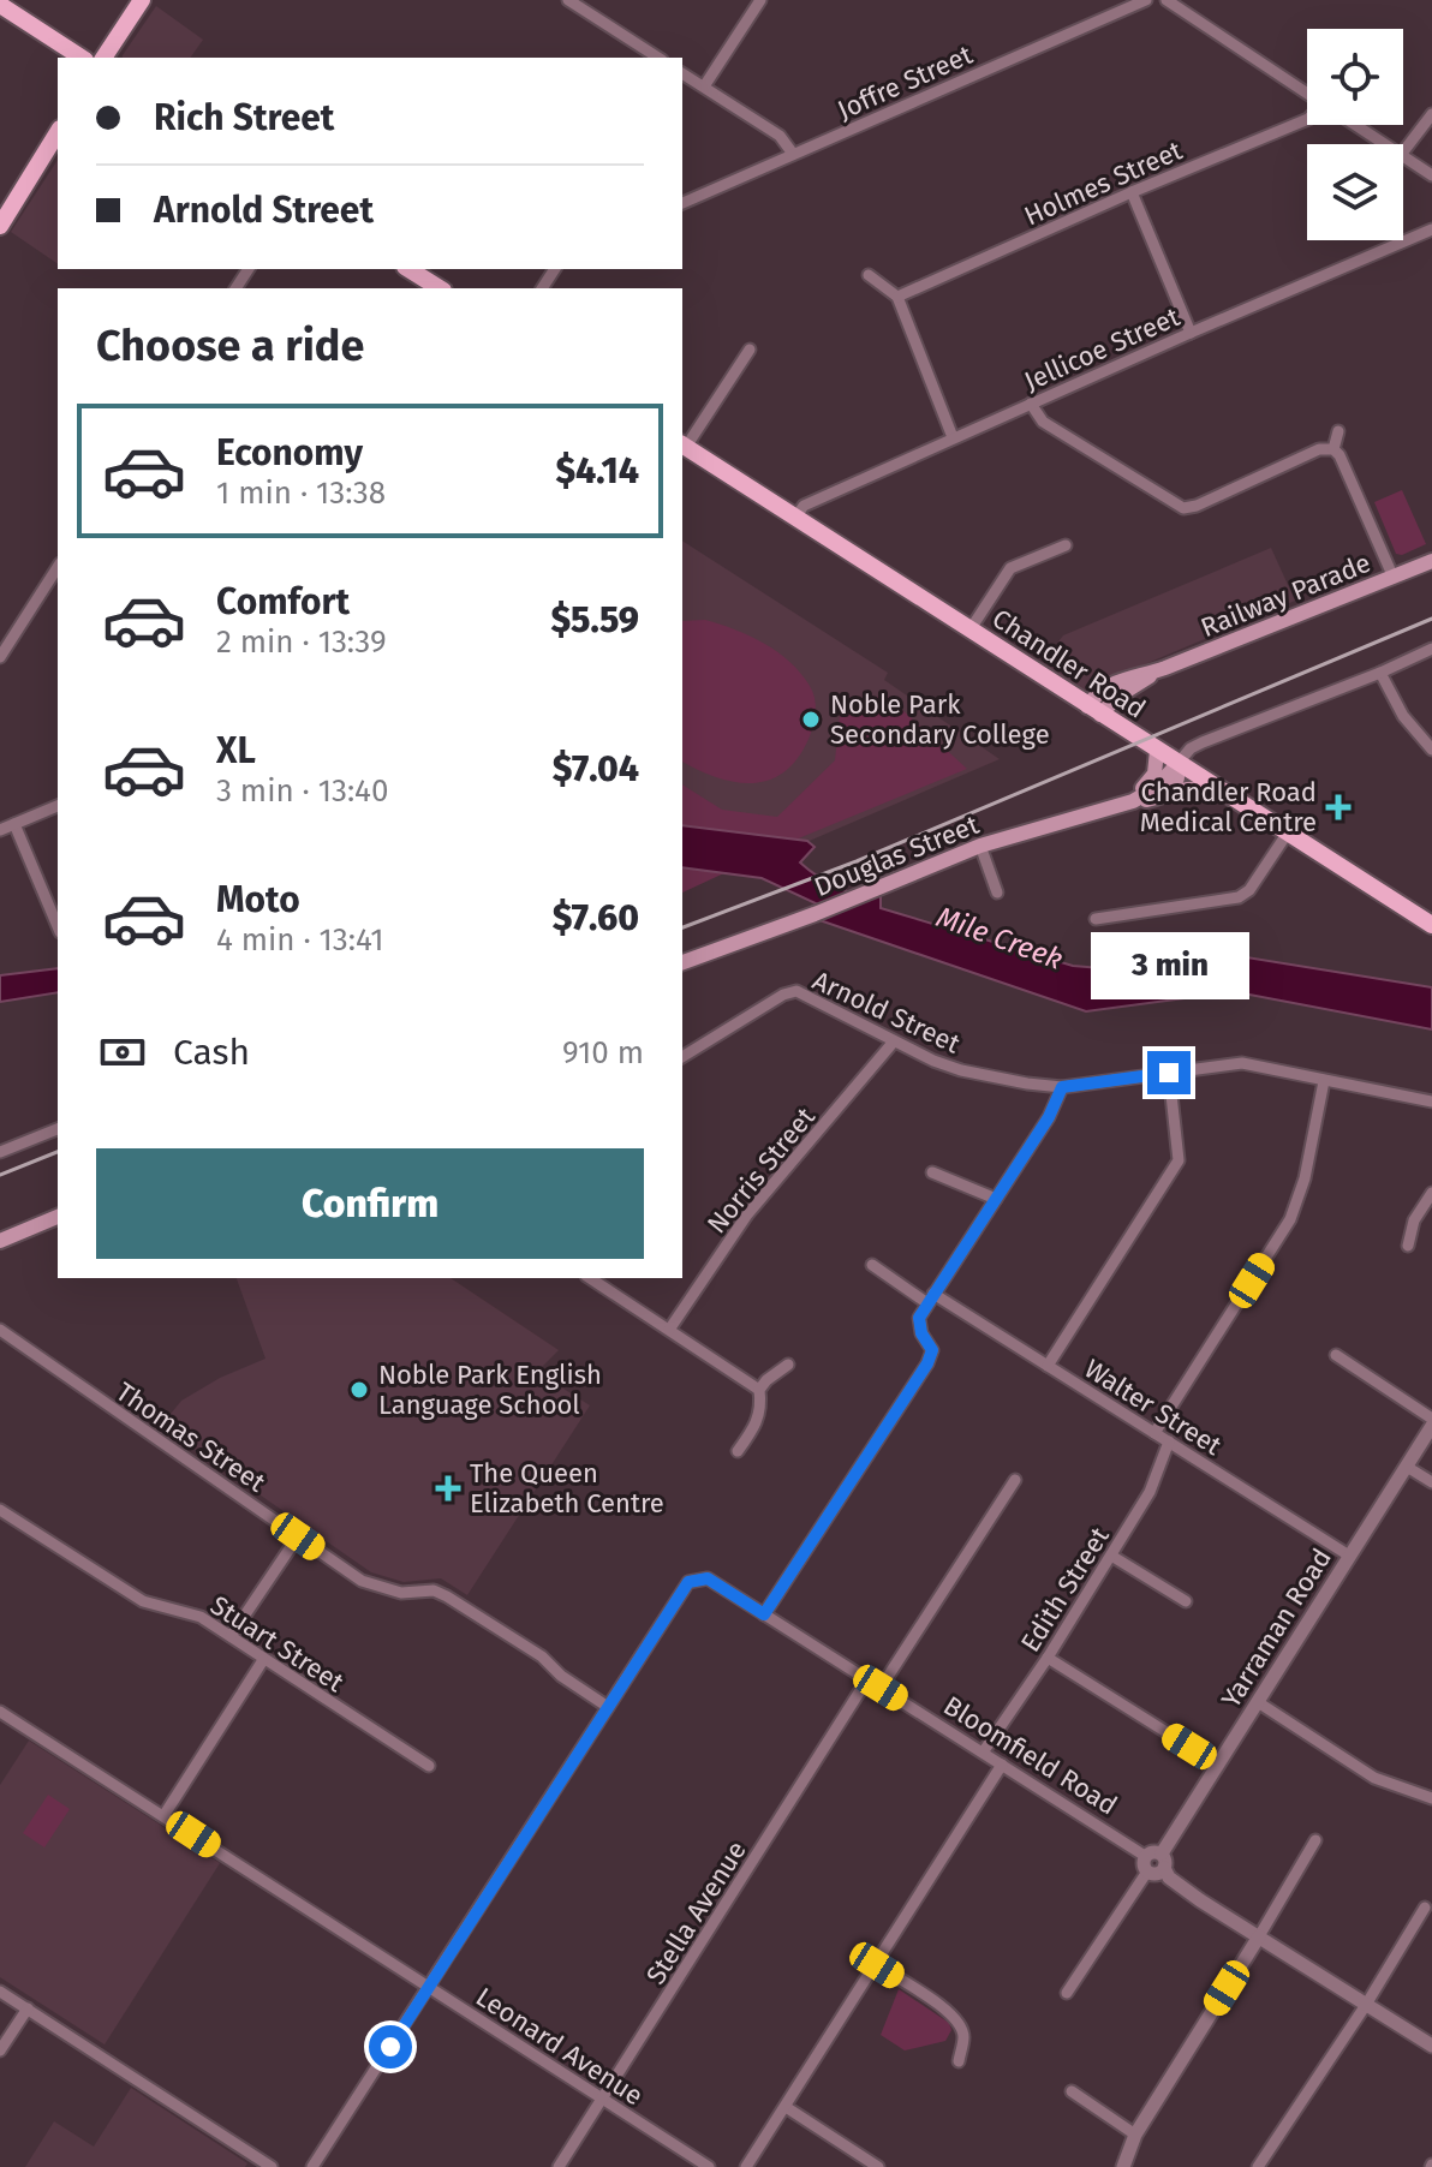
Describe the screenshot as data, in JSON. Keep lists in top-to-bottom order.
{
  "streets": {
    "main road": ["Railway Parade", "Chandler Road", "Douglas Street"],
    "street": [
      "Joffre Street",
      "Holmes Street",
      "Jellicoe Street",
      "Arnold Street",
      "Norris Street",
      "Walter Street",
      "Thomas Street",
      "Edith Street",
      "Yarraman Road",
      "Stuart Street",
      "Bloomfield Road",
      "Stella Avenue",
      "Leonard Avenue"
    ]
  },
  "crossings": [
    ["Jellicoe Street", "Chandler Road"],
    ["Railway Parade", "Chandler Road"],
    ["Chandler Road", "Douglas Street"],
    ["Arnold Street", "Norris Street"],
    ["Walter Street", "Edith Street"],
    ["Walter Street", "Yarraman Road"],
    ["Thomas Street", "Bloomfield Road"],
    ["Edith Street", "Bloomfield Road"],
    ["Yarraman Road", "Bloomfield Road"],
    ["Bloomfield Road", "Stella Avenue"],
    ["Stella Avenue", "Leonard Avenue"]
  ],
  "water": ["Mile Creek"],
  "places": {
    "other": ["Noble Park Secondary College", "Noble Park English Language School"],
    "health": ["Chandler Road Medical Centre", "The Queen Elizabeth Centre"]
  },
  "page": {
    "banner": ["Rich Street", "Arnold Street"],
    "heading": "Choose a ride",
    "list": [
      {
        "name": "Economy",
        "note": "1 min · 13:38",
        "value": "$4.14"
      },
      {
        "name": "Comfort",
        "note": "2 min · 13:39",
        "value": "$5.59"
      },
      {
        "name": "XL",
        "note": "3 min · 13:40",
        "value": "$7.04"
      },
      {
        "name": "Moto",
        "note": "4 min · 13:41",
        "value": "$7.60"
      }
    ],
    "bubble": "3 min",
    "pay": ["Cash", "910 m"],
    "buttons": "Confirm"
  }
}
